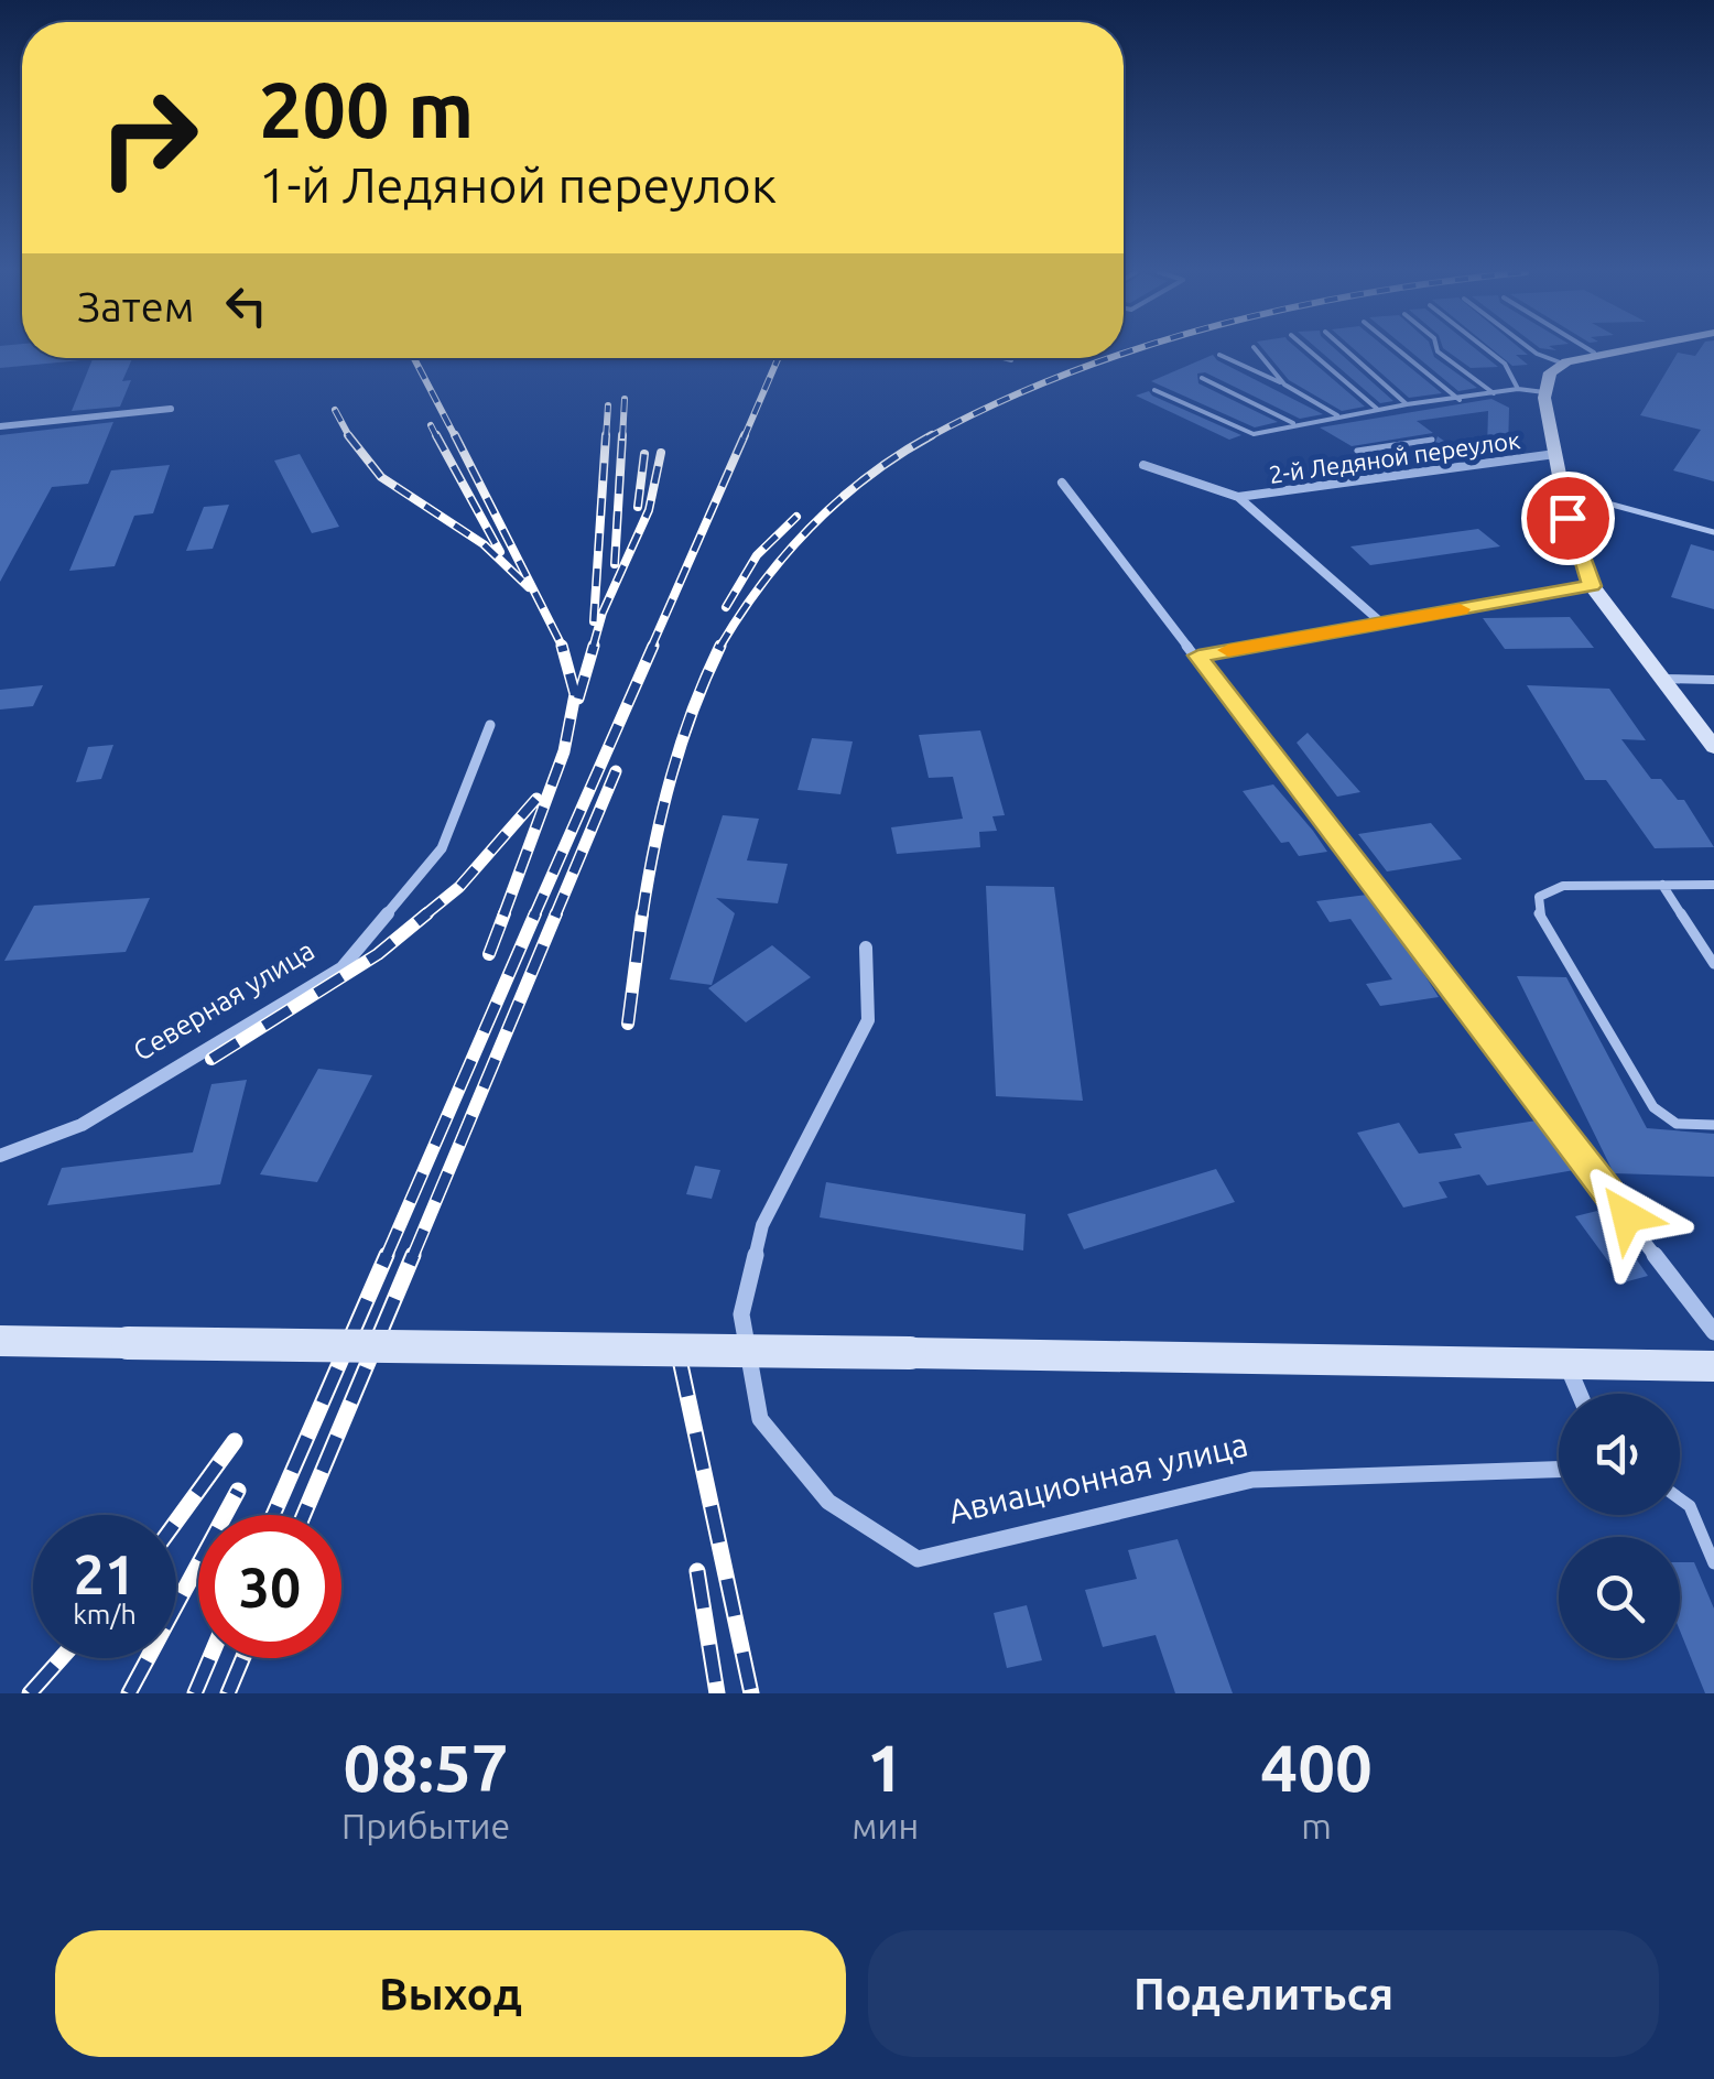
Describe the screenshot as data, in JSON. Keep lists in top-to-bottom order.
{
  "streets": {
    "street": ["2-й Ледяной переулок", "Северная улица", "Авиационная улица"]
  },
  "page": {
    "turn": ["200 m", "1-й Ледяной переулок"],
    "then": "Затем",
    "speed": "21 km/h",
    "limit": "30",
    "eta": [
      "08:57",
      "Прибытие",
      "1",
      "мин",
      "400",
      "m"
    ],
    "buttons": ["Выход", "Поделиться"]
  }
}
